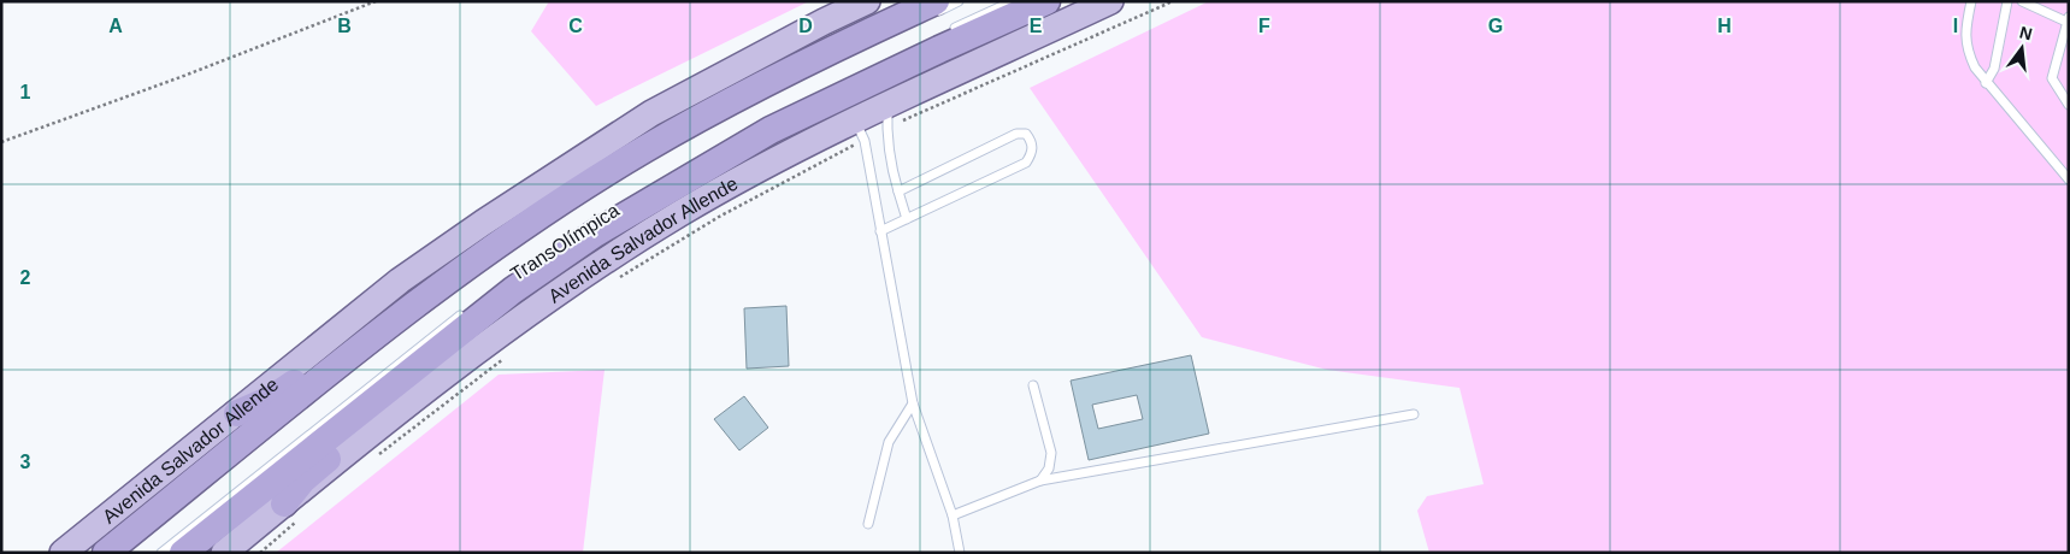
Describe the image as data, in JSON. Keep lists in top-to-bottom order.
{
  "streets": {
    "highway": ["Avenida Salvador Allende"]
  },
  "north": "top",
  "grid": {
    "columns": [
      "A",
      "B",
      "C",
      "D",
      "E",
      "F",
      "G",
      "H",
      "I"
    ],
    "rows": ["1", "2", "3"]
  }
}
